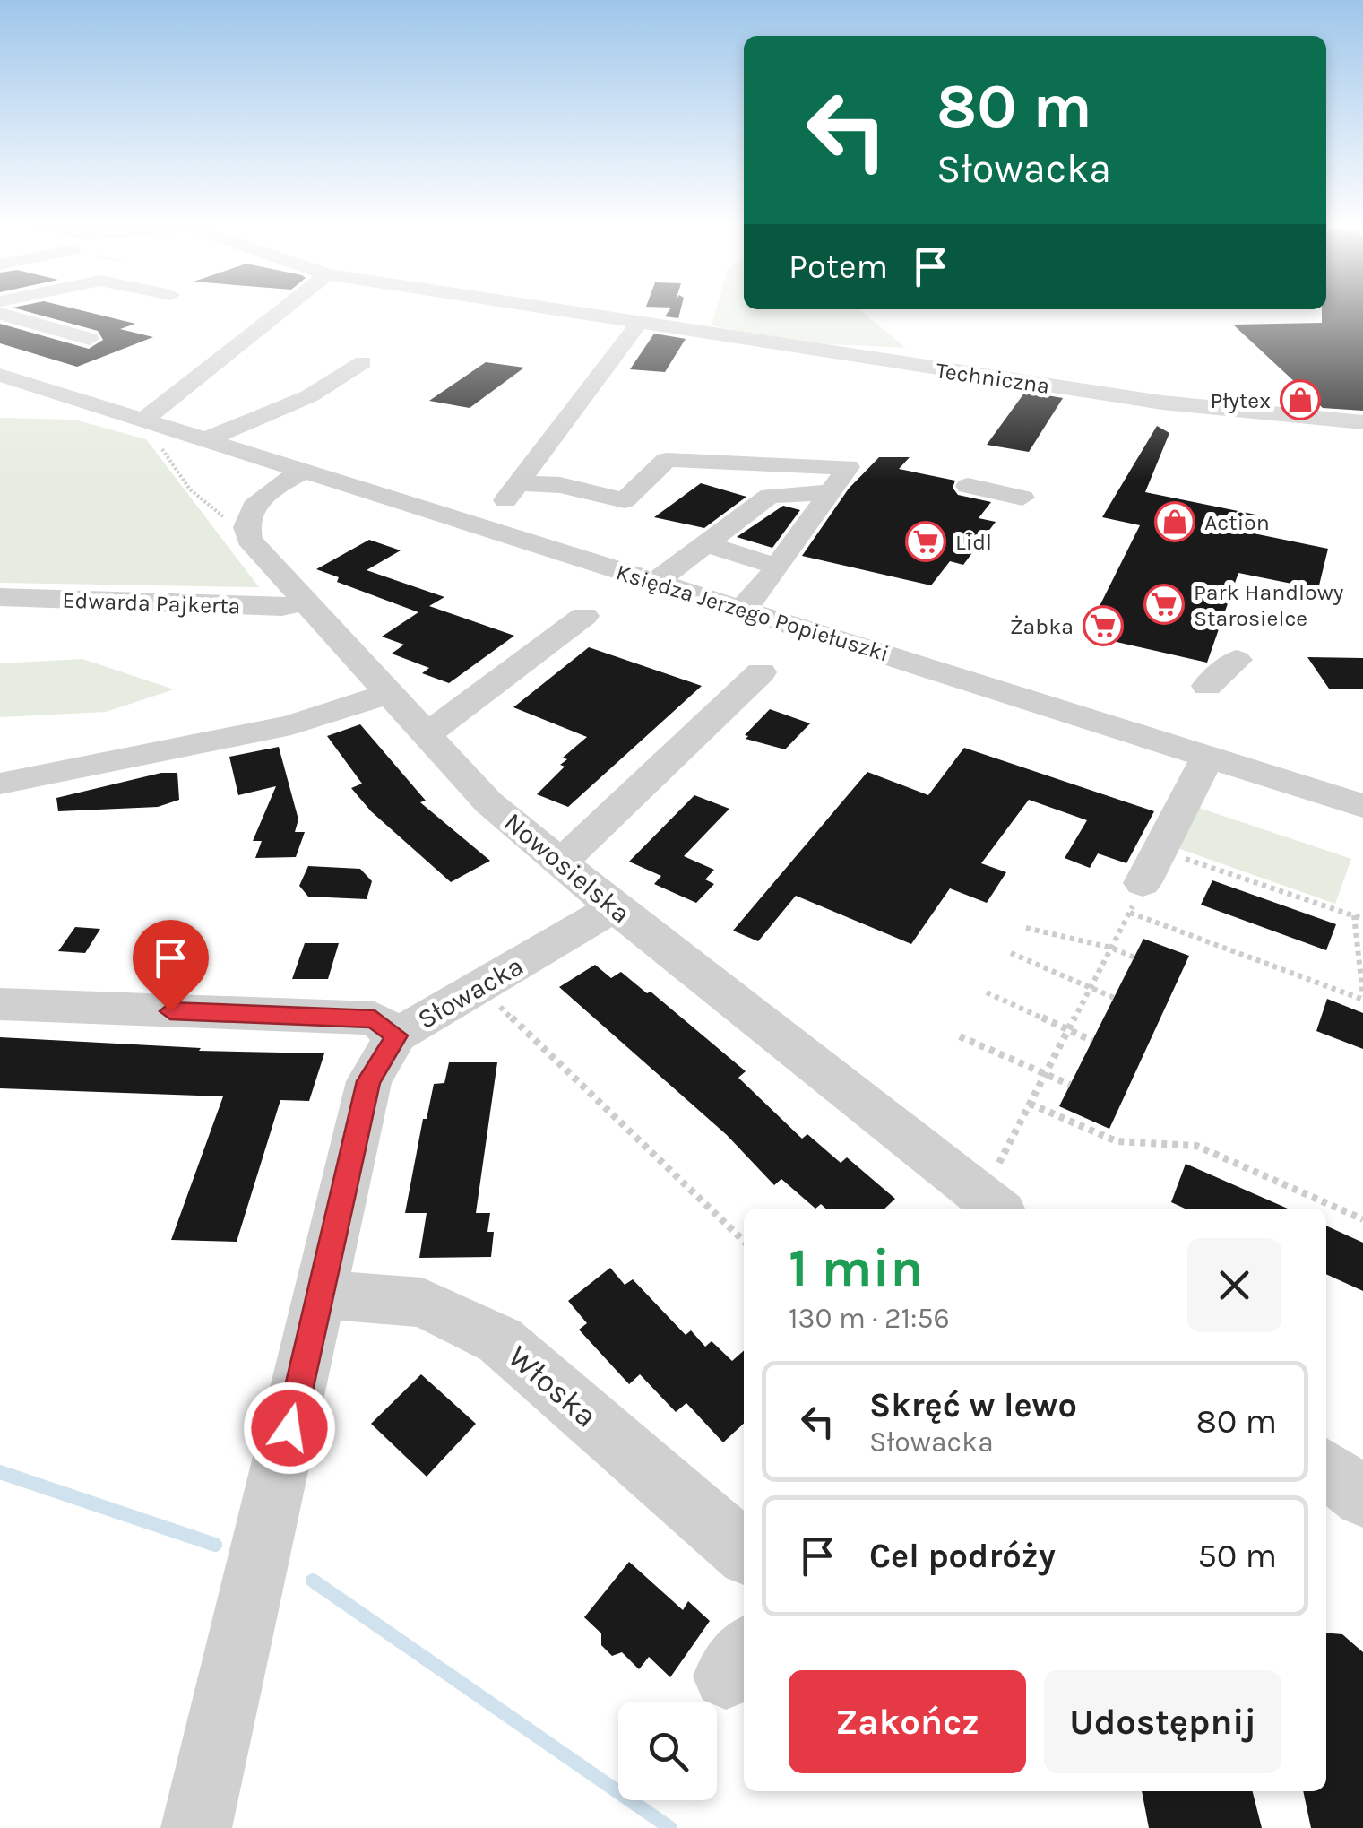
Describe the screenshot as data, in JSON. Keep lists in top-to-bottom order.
{
  "streets": {
    "street": [
      "Techniczna",
      "Edwarda Pajkerta",
      "Księdza Jerzego Popiełuszki",
      "Nowosielska",
      "Słowacka",
      "Włoska"
    ]
  },
  "crossings": [
    ["Edwarda Pajkerta", "Nowosielska"],
    ["Księdza Jerzego Popiełuszki", "Nowosielska"],
    ["Nowosielska", "Słowacka"]
  ],
  "places": {
    "shop": ["Płytex", "Action"],
    "supermarket": ["Lidl", "Park Handlowy Starosielce", "Żabka"]
  },
  "page": {
    "turn": ["80 m", "Słowacka"],
    "then": "Potem",
    "heading": ["1 min", "130 m · 21:56"],
    "list": [
      {
        "name": "Skręć w lewo",
        "note": "Słowacka",
        "value": "80 m"
      },
      {
        "name": "Cel podróży",
        "value": "50 m"
      }
    ],
    "buttons": ["Zakończ", "Udostępnij"]
  }
}
